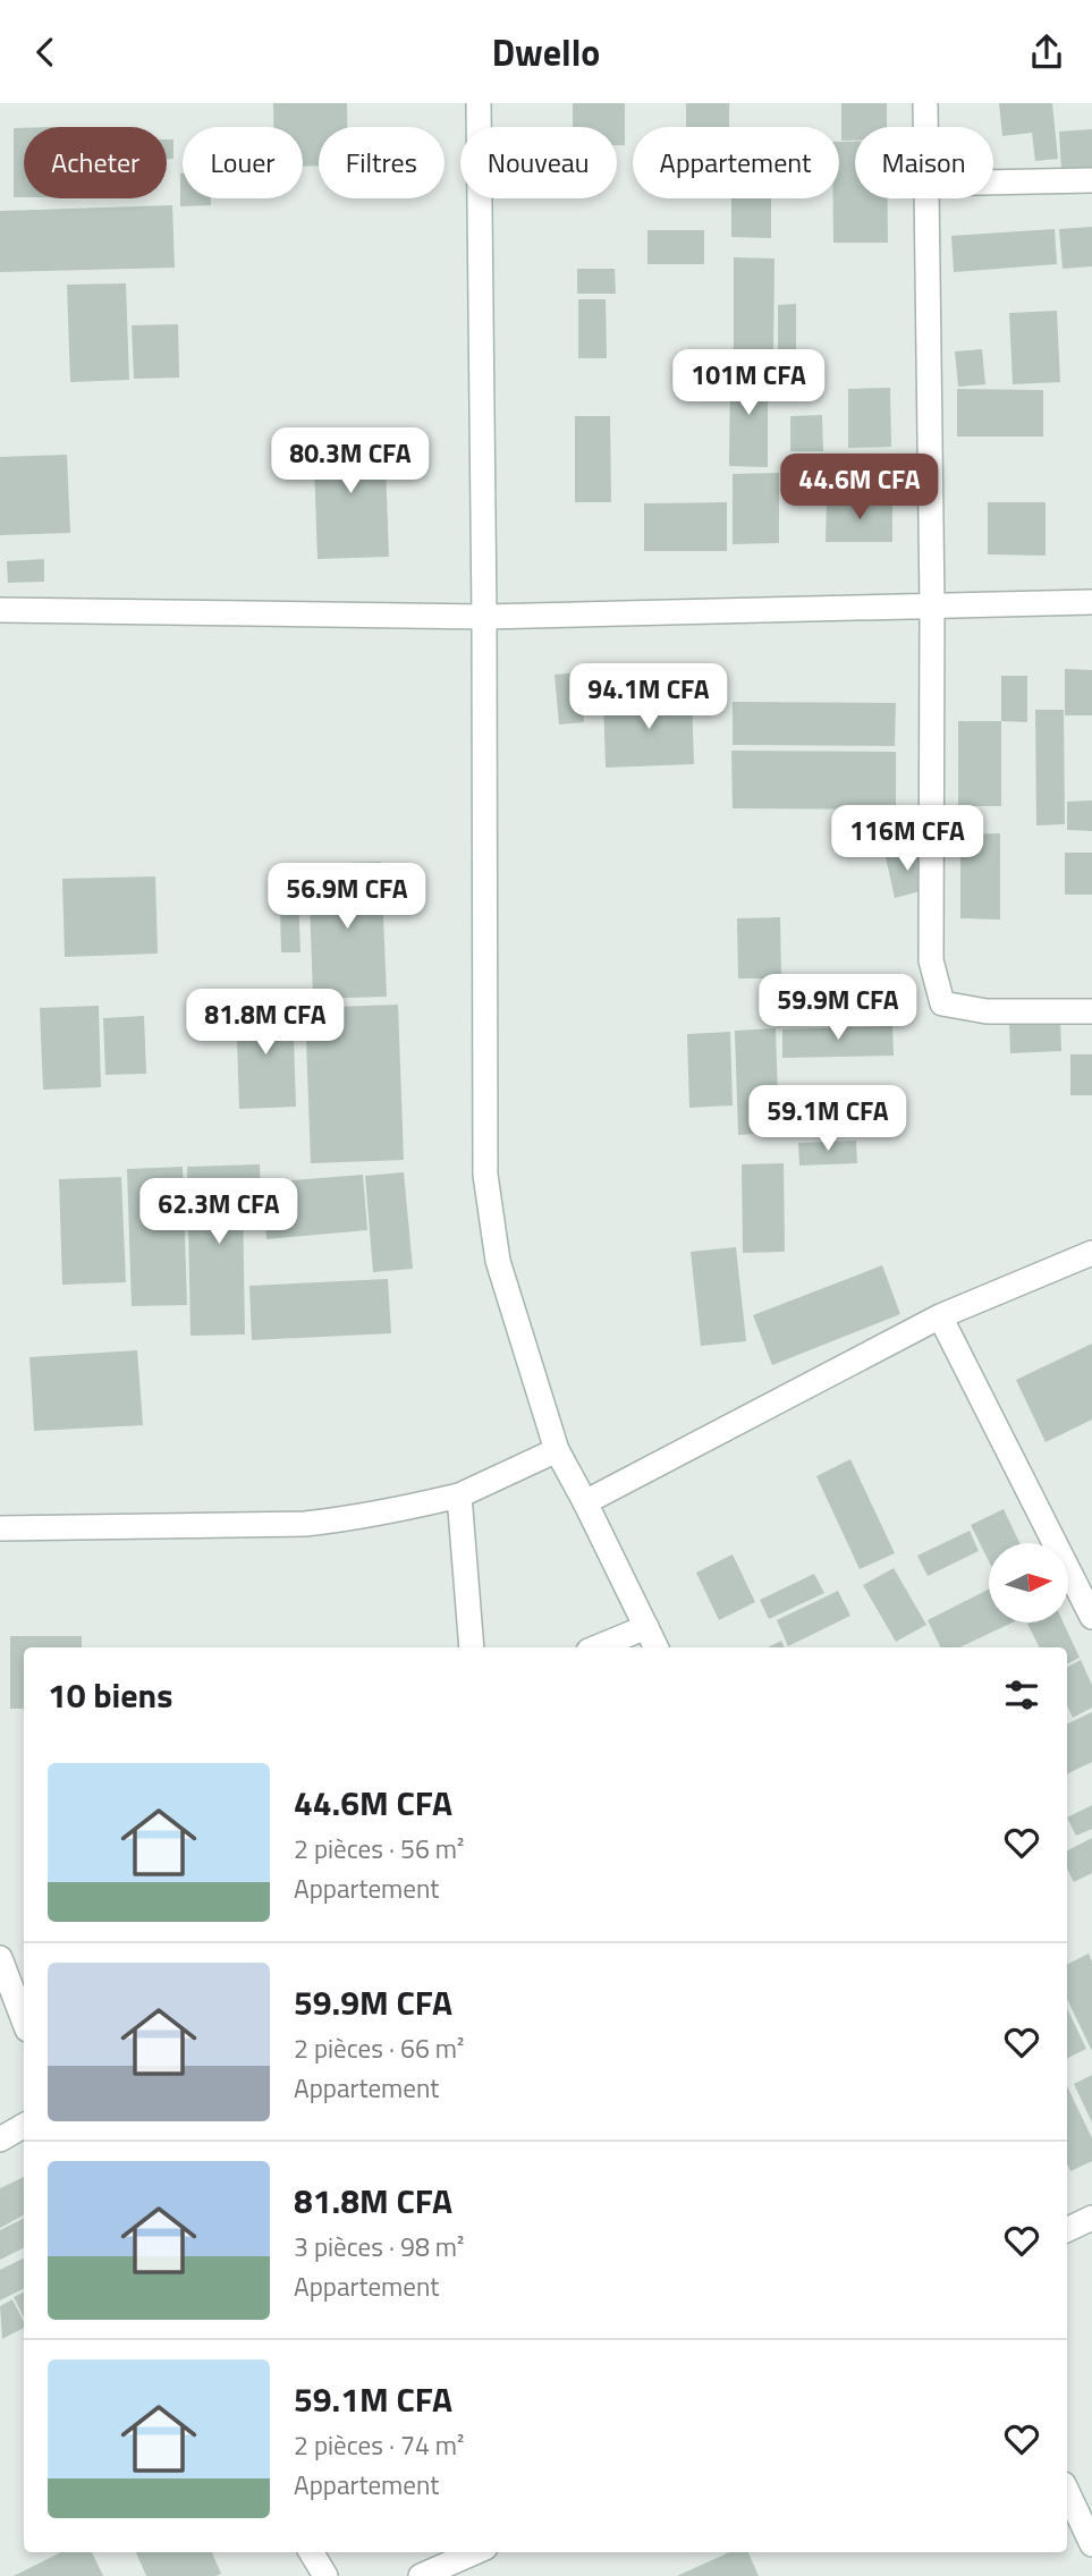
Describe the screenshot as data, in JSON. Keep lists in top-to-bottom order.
{
  "north": "right",
  "page": {
    "header": "Dwello",
    "chip": [
      "Acheter",
      "Louer",
      "Filtres",
      "Nouveau",
      "Appartement",
      "Maison"
    ],
    "price": [
      "101M CFA",
      "80.3M CFA",
      "44.6M CFA",
      "94.1M CFA",
      "116M CFA",
      "56.9M CFA",
      "59.9M CFA",
      "81.8M CFA",
      "59.1M CFA",
      "62.3M CFA"
    ],
    "heading": "10 biens",
    "list": [
      {
        "name": "44.6M CFA",
        "note": "2 pièces · 56 m² · Appartement"
      },
      {
        "name": "59.9M CFA",
        "note": "2 pièces · 66 m² · Appartement"
      },
      {
        "name": "81.8M CFA",
        "note": "3 pièces · 98 m² · Appartement"
      },
      {
        "name": "59.1M CFA",
        "note": "2 pièces · 74 m² · Appartement"
      }
    ]
  }
}
